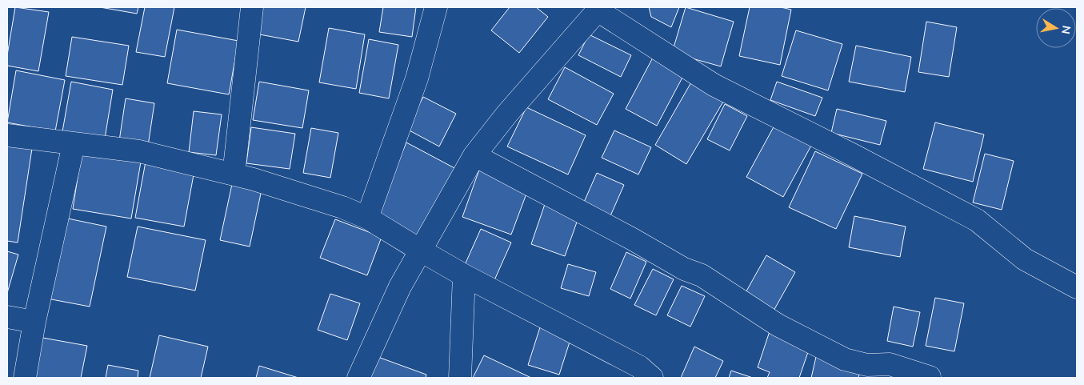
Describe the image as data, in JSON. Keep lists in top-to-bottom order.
{
  "north": "right"
}
